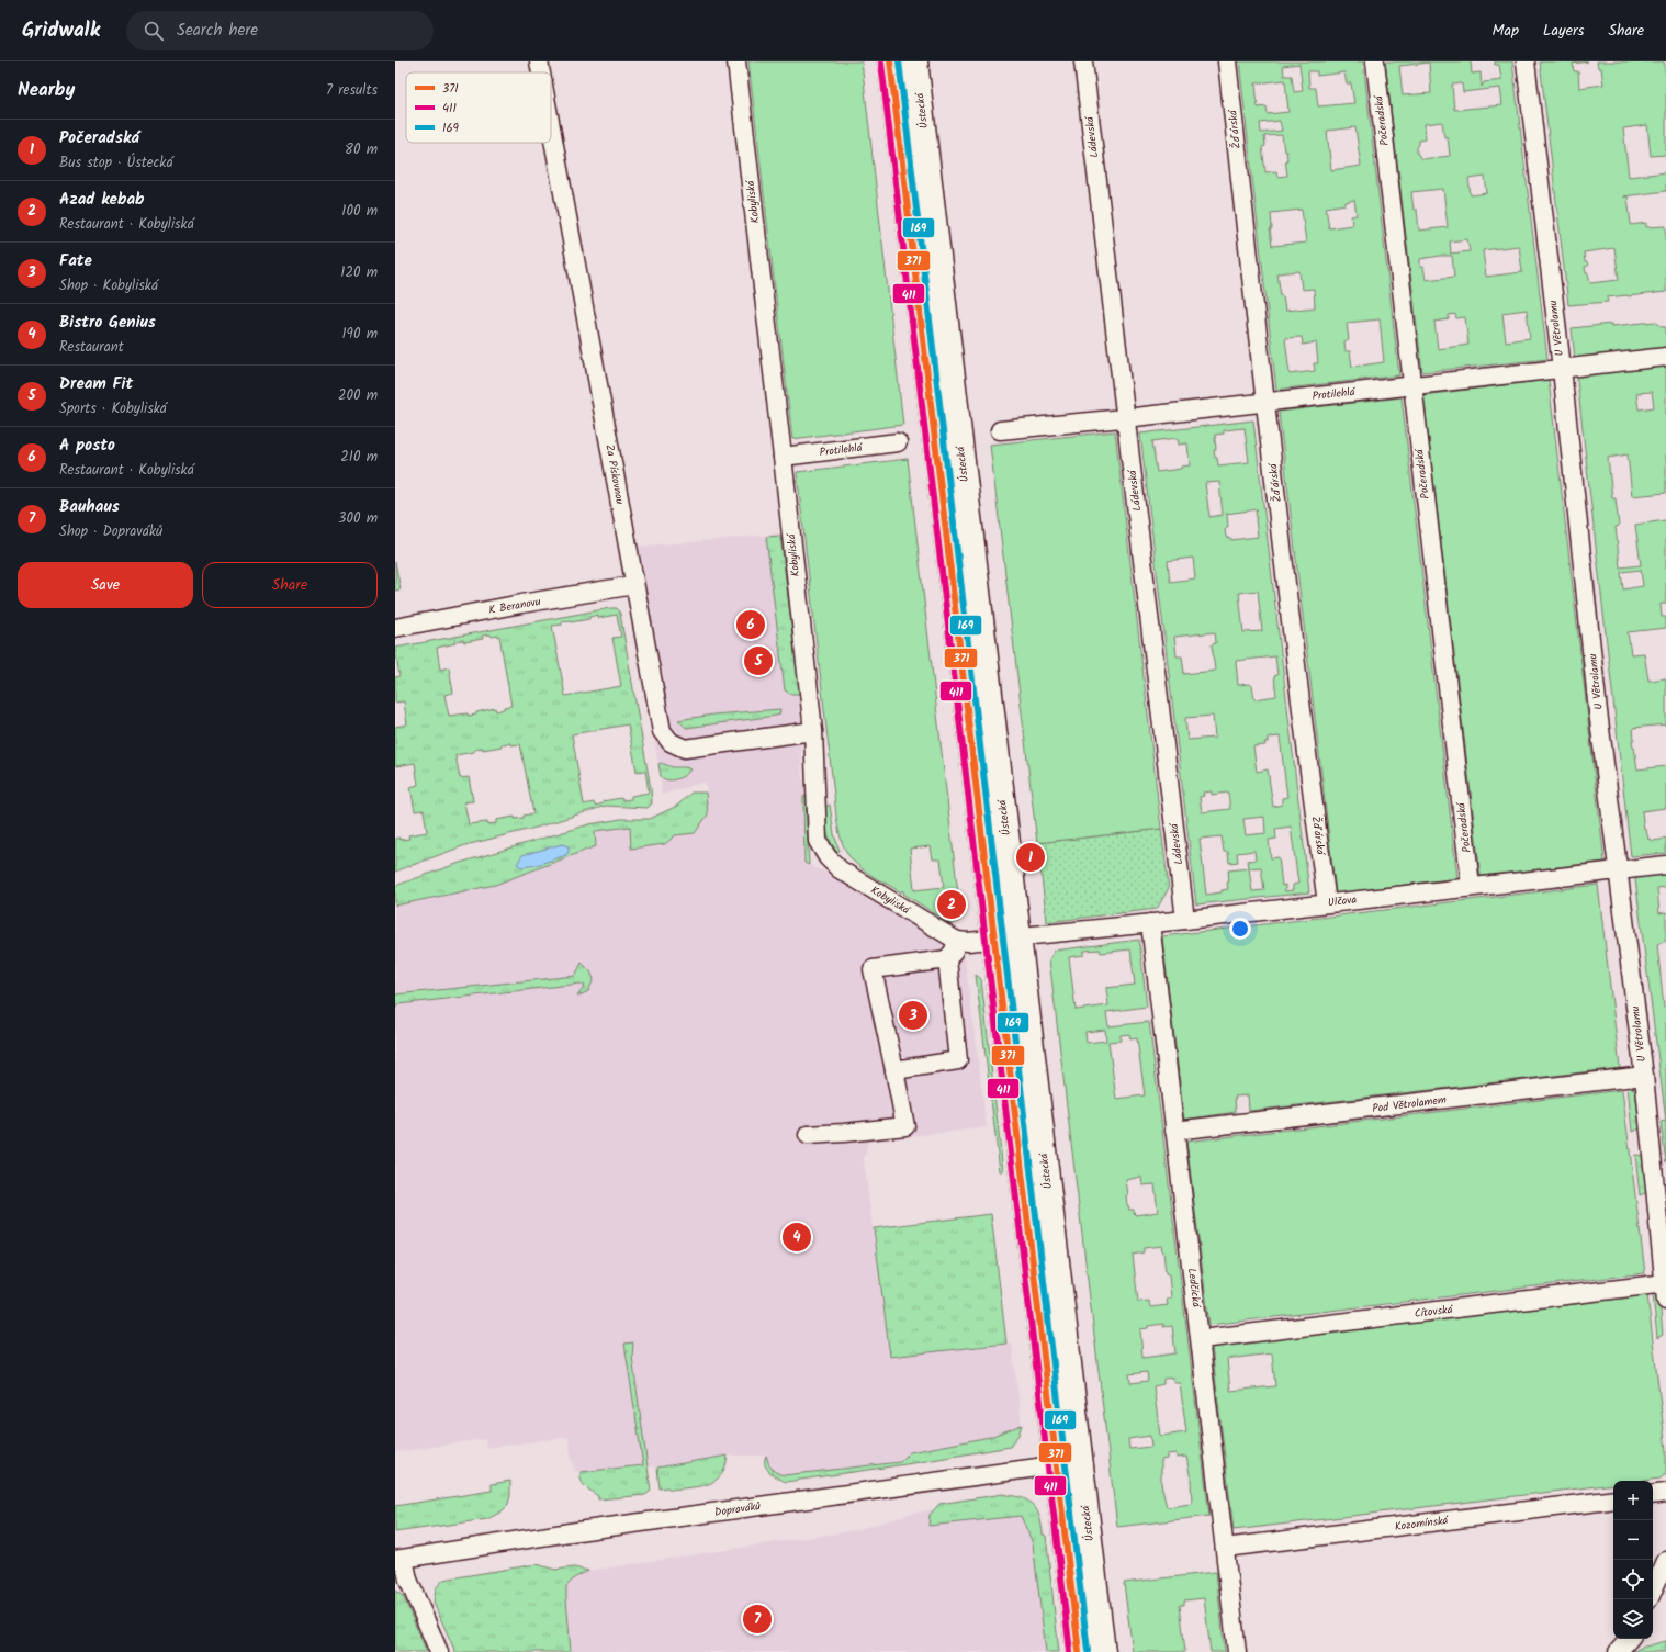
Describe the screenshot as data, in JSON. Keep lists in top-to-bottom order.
{
  "streets": {
    "main road": ["Ústecká"],
    "street": [
      "Počeradská",
      "Žďárská",
      "Ládevská",
      "Kobyliská",
      "U Větrolamu",
      "Protilehlá",
      "Za Pískovnou",
      "K Beranovu",
      "Ulčova",
      "Pod Větrolamem",
      "Ledčická",
      "Cítovská",
      "Dopraváků",
      "Kozomínská"
    ]
  },
  "crossings": [
    ["Ústecká", "Ulčova"],
    ["Ústecká", "Dopraváků"],
    ["Počeradská", "Protilehlá"],
    ["Počeradská", "Ulčova"],
    ["Žďárská", "Protilehlá"],
    ["Žďárská", "Ulčova"],
    ["Ládevská", "Protilehlá"],
    ["Ládevská", "Ulčova"],
    ["Kobyliská", "Protilehlá"],
    ["Kobyliská", "Za Pískovnou"],
    ["U Větrolamu", "Protilehlá"],
    ["U Větrolamu", "Ulčova"],
    ["U Větrolamu", "Pod Větrolamem"],
    ["U Větrolamu", "Cítovská"],
    ["Za Pískovnou", "K Beranovu"],
    ["Ulčova", "Ledčická"],
    ["Pod Větrolamem", "Ledčická"],
    ["Ledčická", "Cítovská"],
    ["Ledčická", "Kozomínská"]
  ],
  "lines": ["transit line 371", "transit line 169", "transit line 411"],
  "legend": ["371", "411", "169"],
  "page": {
    "header": "Gridwalk",
    "search": "Search here",
    "nav": ["Map", "Layers", "Share"],
    "heading": ["Nearby", "7 results"],
    "list": [
      {
        "mark": "1",
        "name": "Počeradská",
        "note": "Bus stop · Ústecká",
        "value": "80 m"
      },
      {
        "mark": "2",
        "name": "Azad kebab",
        "note": "Restaurant · Kobyliská",
        "value": "100 m"
      },
      {
        "mark": "3",
        "name": "Fate",
        "note": "Shop · Kobyliská",
        "value": "120 m"
      },
      {
        "mark": "4",
        "name": "Bistro Genius",
        "note": "Restaurant",
        "value": "190 m"
      },
      {
        "mark": "5",
        "name": "Dream Fit",
        "note": "Sports · Kobyliská",
        "value": "200 m"
      },
      {
        "mark": "6",
        "name": "A posto",
        "note": "Restaurant · Kobyliská",
        "value": "210 m"
      },
      {
        "mark": "7",
        "name": "Bauhaus",
        "note": "Shop · Dopraváků",
        "value": "300 m"
      }
    ],
    "buttons": ["Save", "Share"],
    "pins": [
      "6",
      "5",
      "1",
      "2",
      "3",
      "4",
      "7"
    ],
    "map_buttons": ["+", "−"]
  }
}
